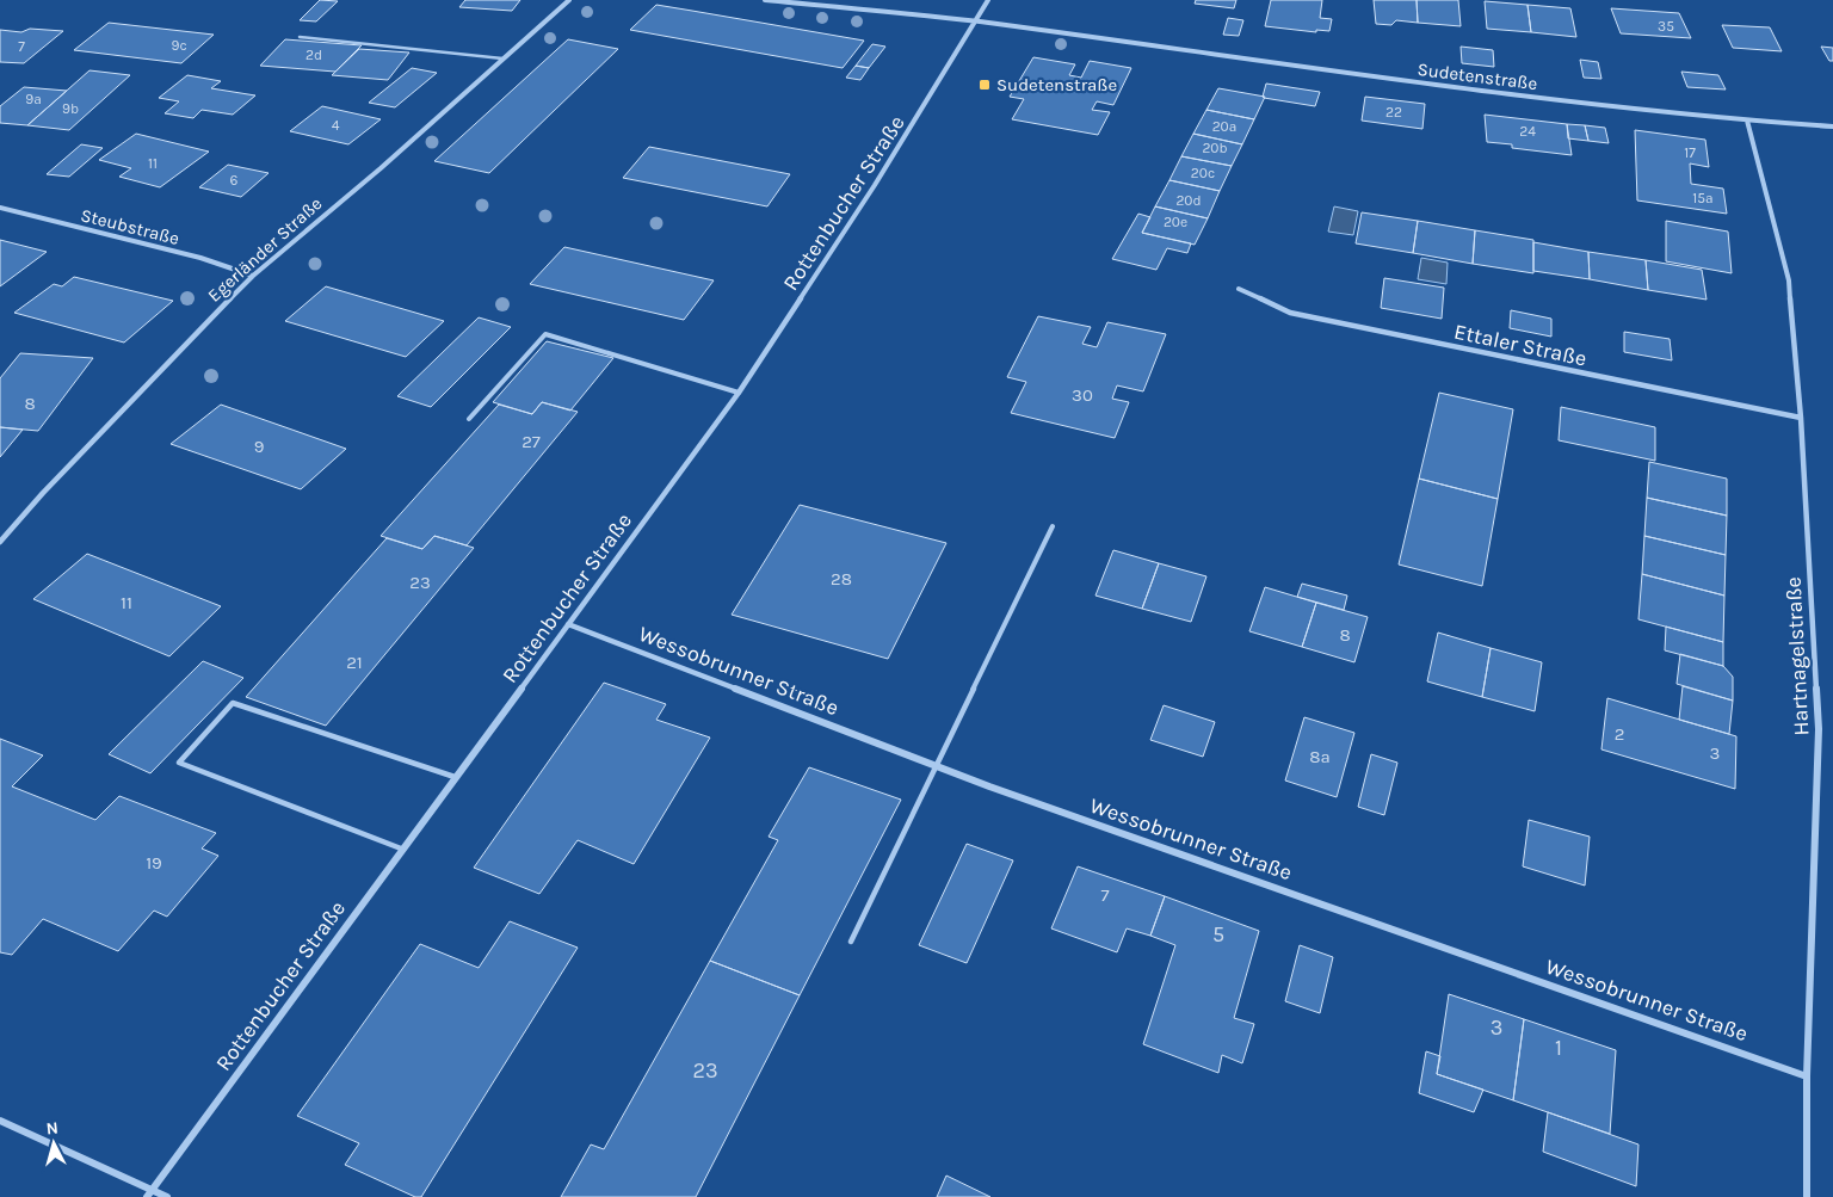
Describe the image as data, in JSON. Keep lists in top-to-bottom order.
{
  "streets": {
    "street": [
      "Sudetenstraße",
      "Rottenbucher Straße",
      "Steubstraße",
      "Egerländer Straße",
      "Ettaler Straße",
      "Hartnagelstraße",
      "Wessobrunner Straße"
    ]
  },
  "crossings": [
    ["Sudetenstraße", "Rottenbucher Straße"],
    ["Sudetenstraße", "Hartnagelstraße"],
    ["Rottenbucher Straße", "Wessobrunner Straße"],
    ["Steubstraße", "Egerländer Straße"],
    ["Ettaler Straße", "Hartnagelstraße"],
    ["Hartnagelstraße", "Wessobrunner Straße"]
  ],
  "places": {
    "transit": ["Sudetenstraße"]
  },
  "house_numbers": [
    "35",
    "9c",
    "7",
    "2d",
    "9a",
    "9b",
    "22",
    "4",
    "20a",
    "24",
    "20b",
    "17",
    "11",
    "20c",
    "6",
    "15a",
    "20d",
    "20e",
    "30",
    "8",
    "27",
    "9",
    "28",
    "23",
    "11",
    "8",
    "21",
    "2",
    "3",
    "8a",
    "19",
    "7",
    "5",
    "3",
    "1",
    "23"
  ],
  "north": "top"
}
